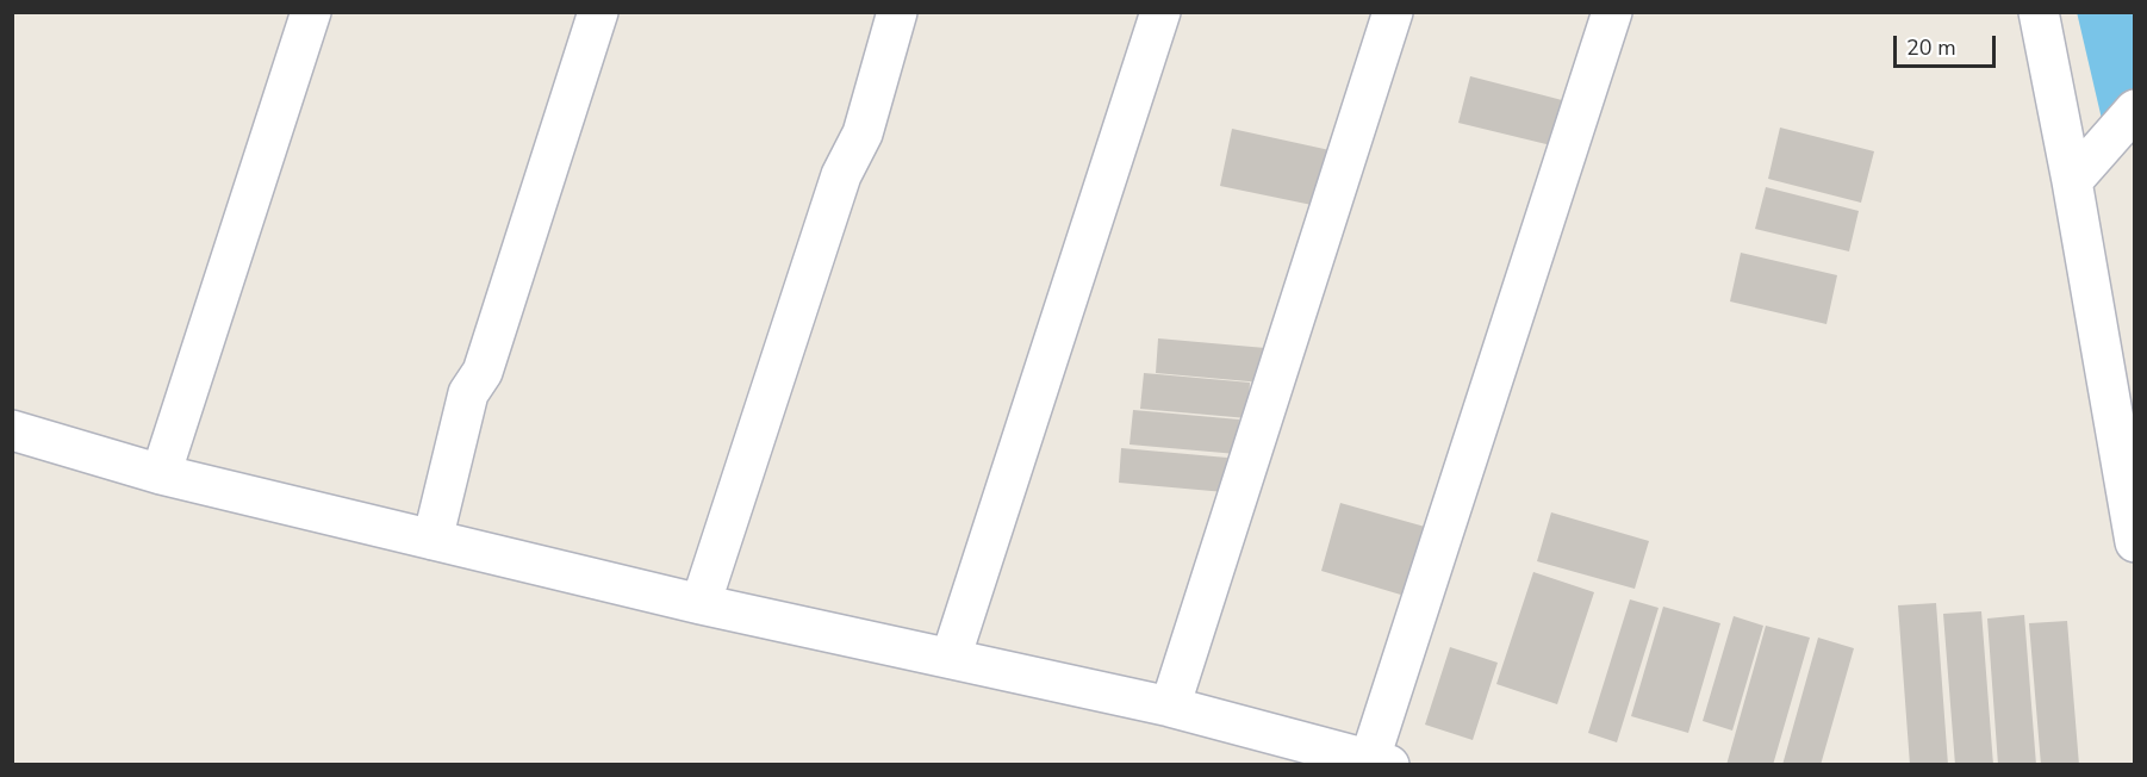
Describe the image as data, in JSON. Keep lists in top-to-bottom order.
{
  "scale_bar": "20 m"
}
